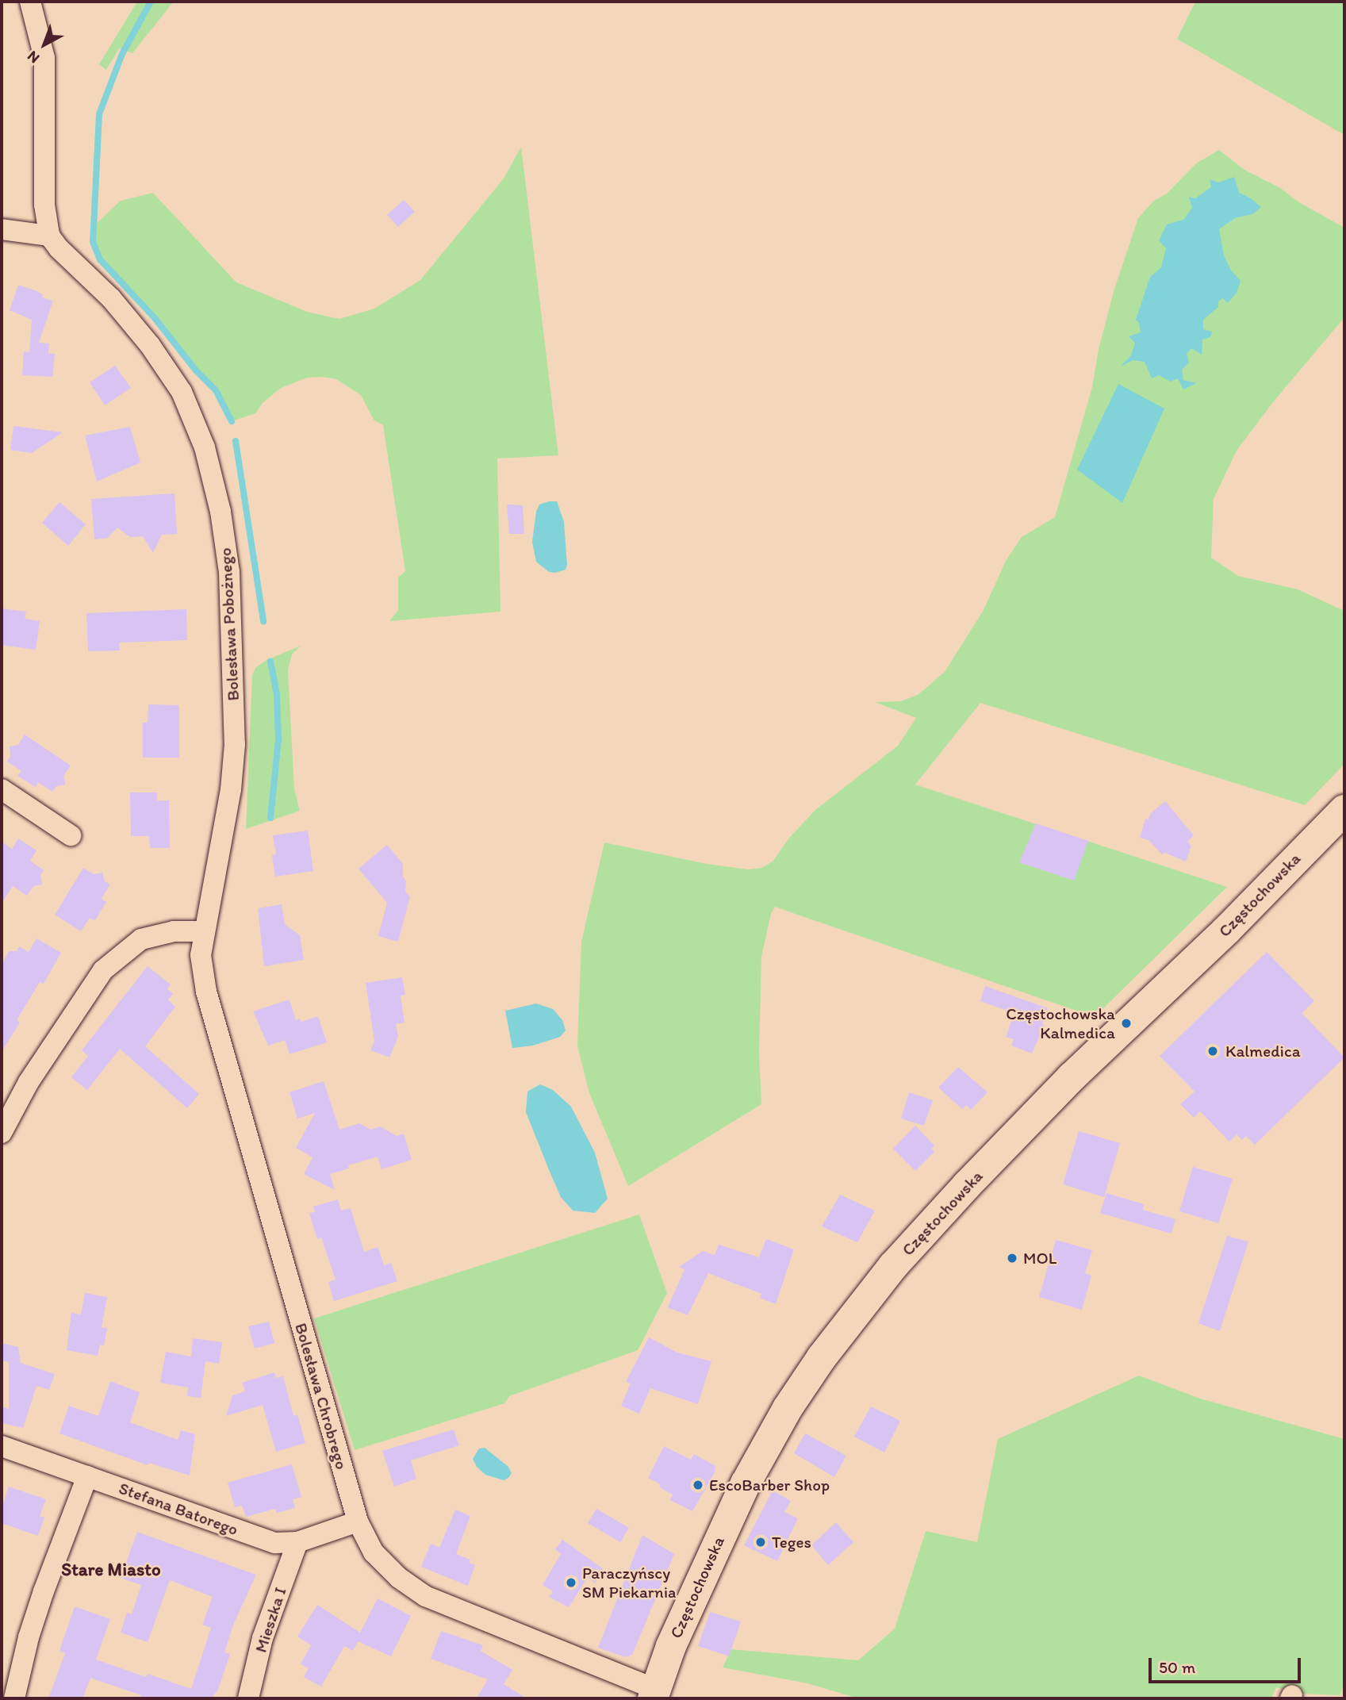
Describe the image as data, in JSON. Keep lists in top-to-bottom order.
{
  "streets": {
    "main road": ["Częstochowska"],
    "street": [
      "Bolesława Pobożnego",
      "Bolesława Chrobrego",
      "Stefana Batorego",
      "Mieszka I"
    ]
  },
  "crossings": [
    ["Bolesława Pobożnego", "Bolesława Chrobrego"],
    ["Częstochowska", "Bolesława Chrobrego"],
    ["Bolesława Chrobrego", "Stefana Batorego"],
    ["Stefana Batorego", "Mieszka I"]
  ],
  "districts": ["Stare Miasto"],
  "places": [
    "Częstochowska Kalmedica",
    "Kalmedica",
    "MOL",
    "EscoBarber Shop",
    "Teges",
    "Paraczyńscy SM Piekarnia"
  ],
  "scale_bar": "50 m",
  "north": "bottom left"
}
